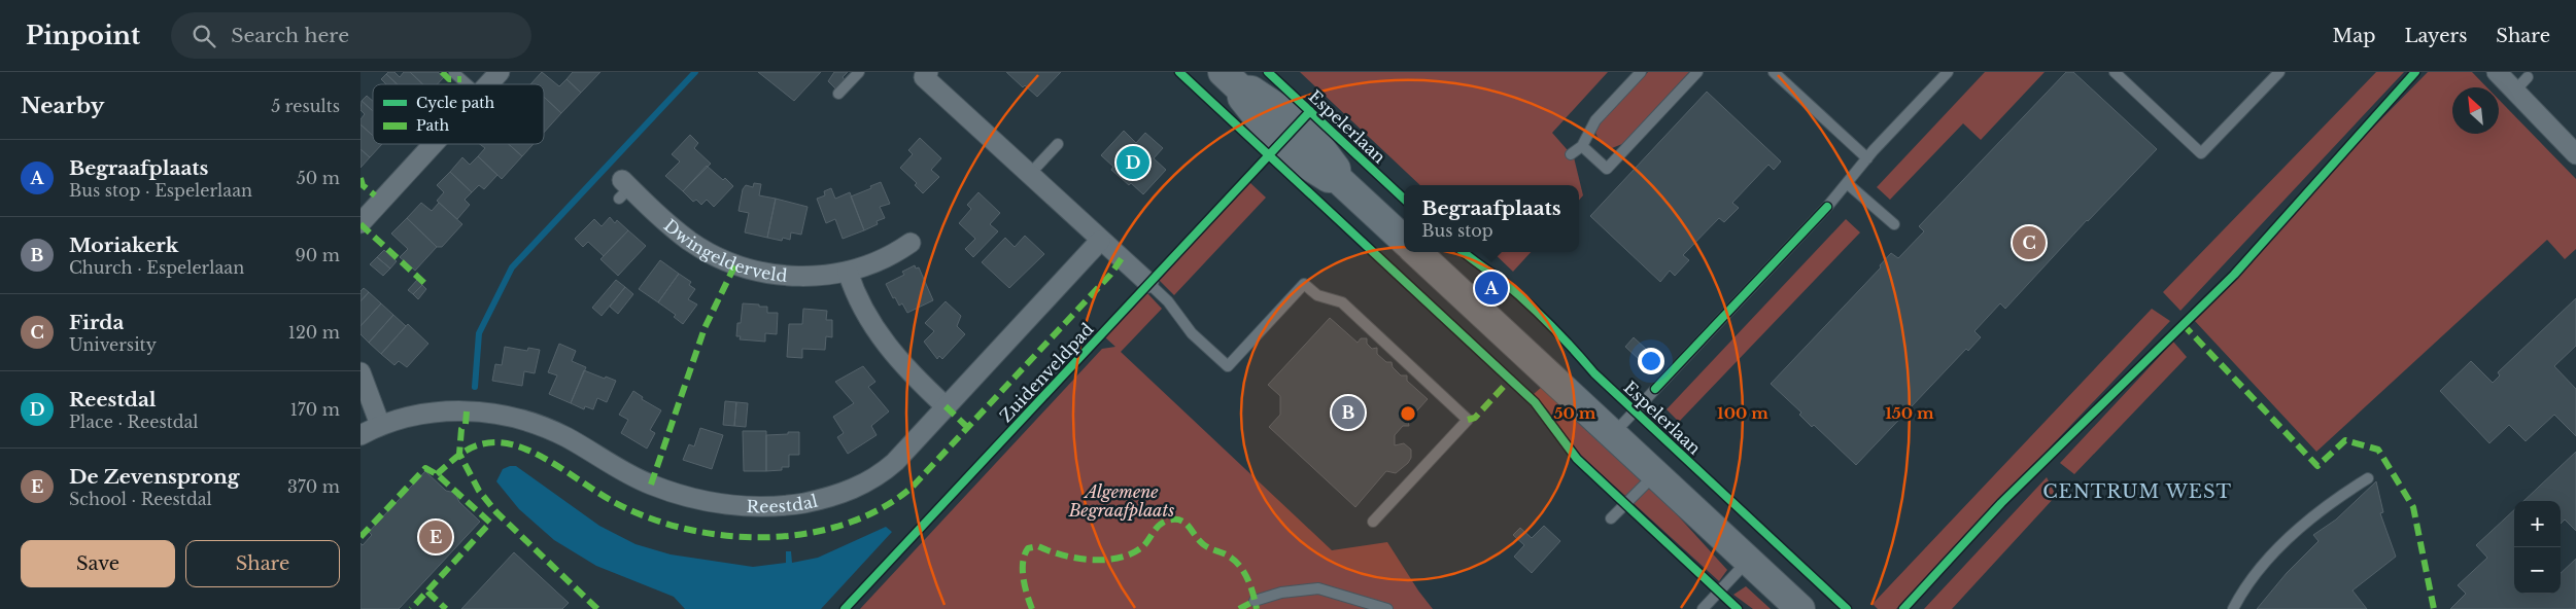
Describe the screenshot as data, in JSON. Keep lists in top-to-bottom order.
{
  "streets": {
    "main road": ["Espelerlaan"],
    "street": ["Dwingelderveld", "Reestdal"],
    "cycle path": ["Zuidenveldpad"]
  },
  "districts": ["CENTRUM WEST"],
  "parks": ["Algemene Begraafplaats"],
  "legend": ["Cycle path", "Path"],
  "north": "top left",
  "page": {
    "header": "Pinpoint",
    "search": "Search here",
    "nav": ["Map", "Layers", "Share"],
    "heading": ["Nearby", "5 results"],
    "list": [
      {
        "mark": "A",
        "name": "Begraafplaats",
        "note": "Bus stop · Espelerlaan",
        "value": "50 m"
      },
      {
        "mark": "B",
        "name": "Moriakerk",
        "note": "Church · Espelerlaan",
        "value": "90 m"
      },
      {
        "mark": "C",
        "name": "Firda",
        "note": "University",
        "value": "120 m"
      },
      {
        "mark": "D",
        "name": "Reestdal",
        "note": "Place · Reestdal",
        "value": "170 m"
      },
      {
        "mark": "E",
        "name": "De Zevensprong",
        "note": "School · Reestdal",
        "value": "370 m"
      }
    ],
    "pins": [
      "D",
      "C",
      "A",
      "B",
      "E"
    ],
    "popup": ["Begraafplaats", "Bus stop"],
    "map_buttons": ["+", "−"],
    "buttons": ["Save", "Share"]
  },
  "rings": ["50 m", "100 m", "150 m"]
}
